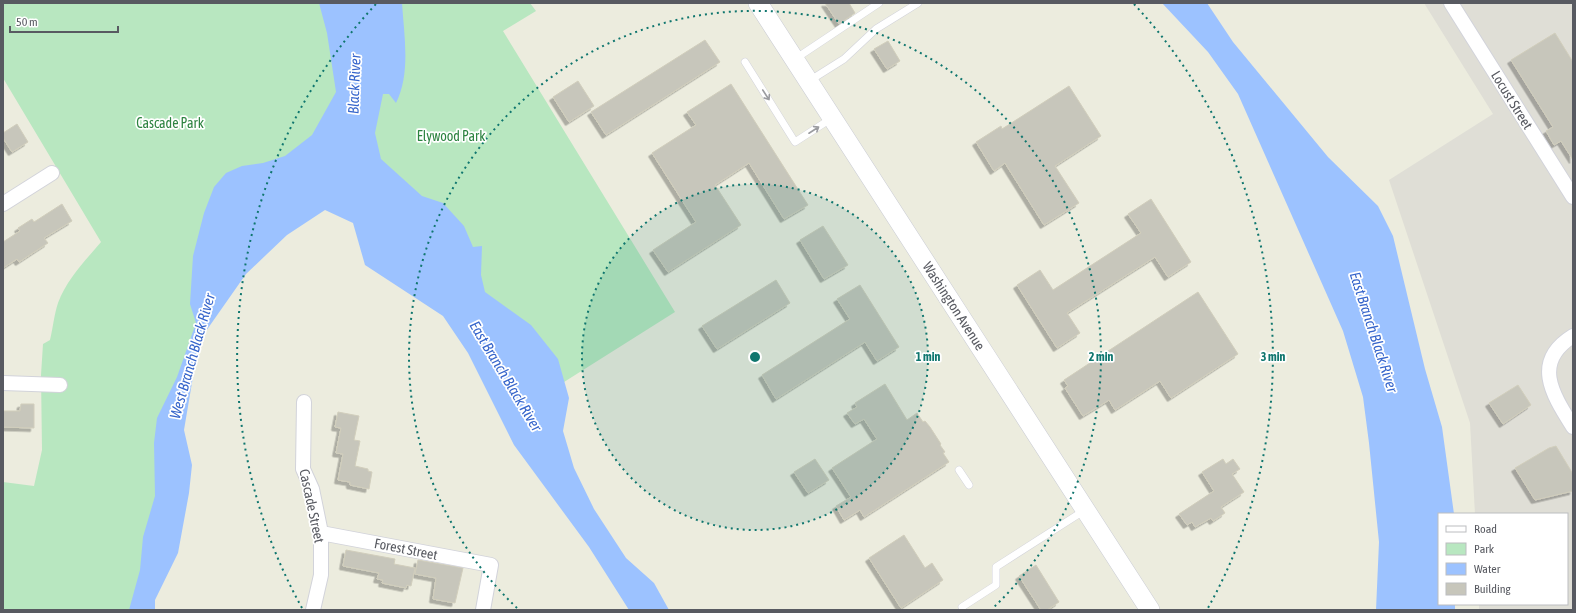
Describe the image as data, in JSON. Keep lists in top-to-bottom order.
{
  "streets": {
    "street": [
      "Locust Street",
      "Washington Avenue",
      "Cascade Street",
      "Forest Street"
    ]
  },
  "crossings": [
    ["Cascade Street", "Forest Street"]
  ],
  "water": ["Black River", "East Branch Black River", "West Branch Black River"],
  "parks": ["Cascade Park", "Elywood Park"],
  "legend": [
    "Road",
    "Park",
    "Water",
    "Building"
  ],
  "scale_bar": "50 m",
  "rings": ["1 min", "2 min", "3 min"]
}
